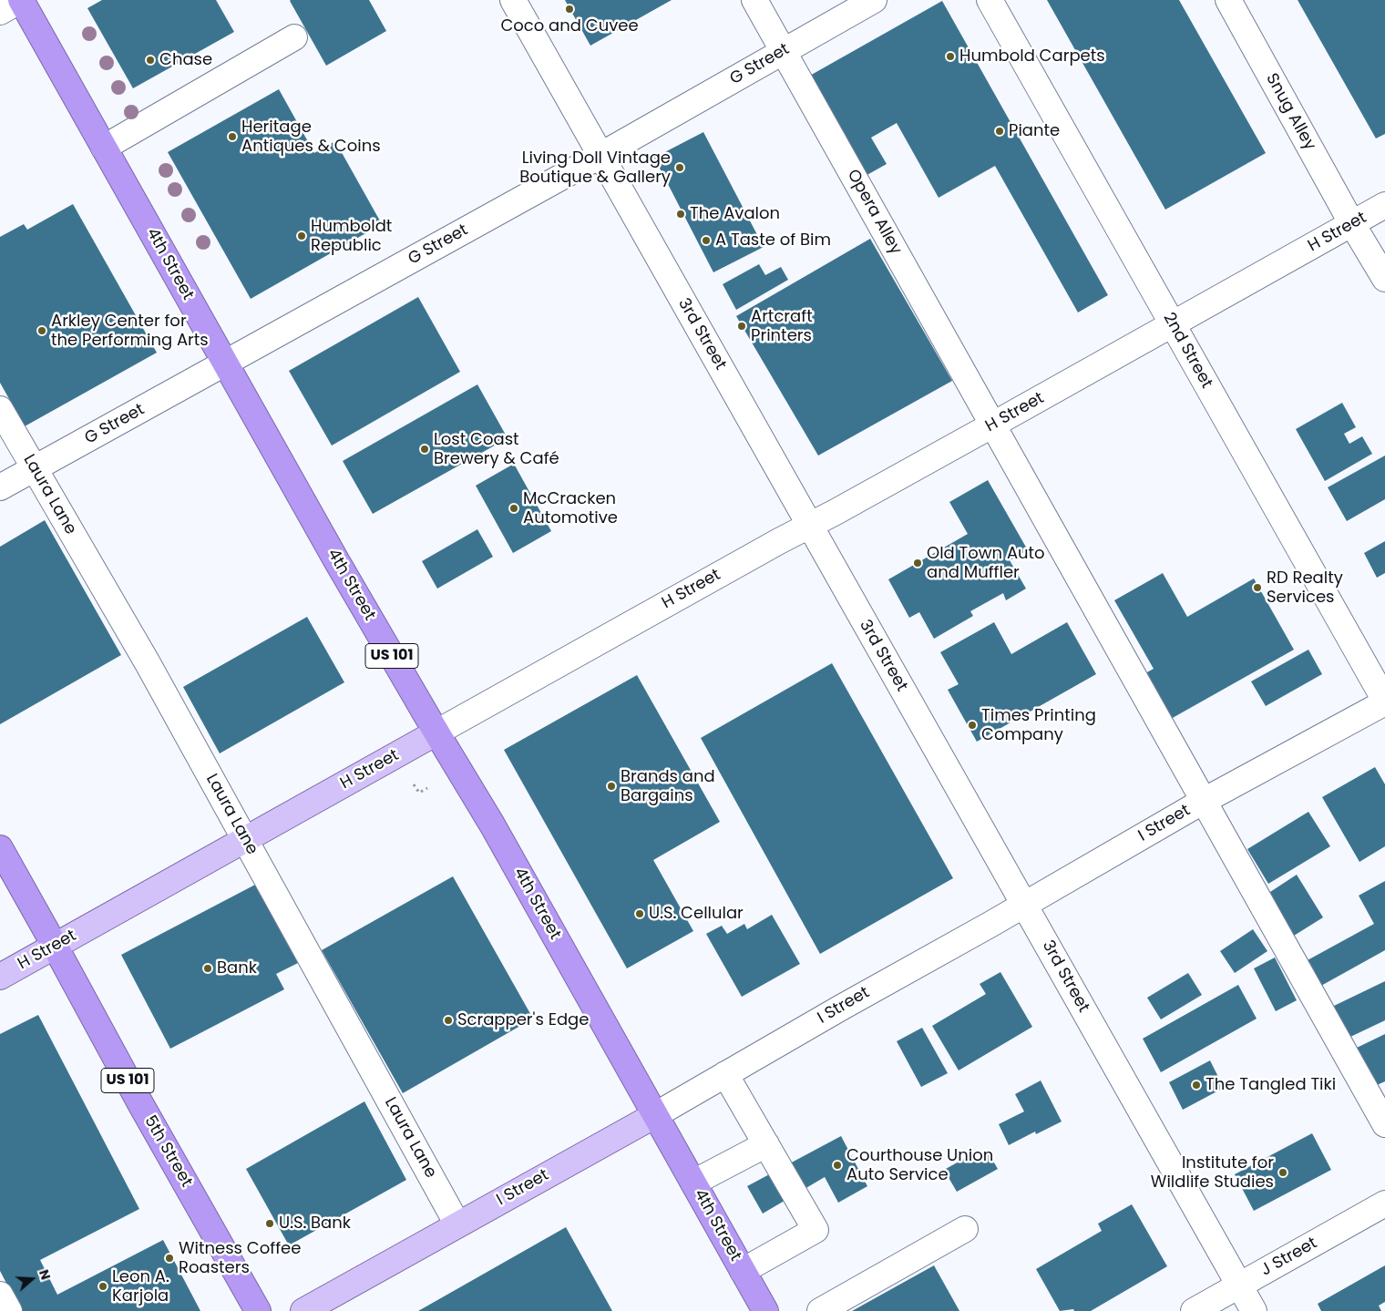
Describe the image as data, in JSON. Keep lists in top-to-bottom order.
{
  "streets": {
    "highway": ["4th Street", "US 101", "5th Street"],
    "main road": ["H Street", "I Street"],
    "street": [
      "G Street",
      "Snug Alley",
      "Opera Alley",
      "3rd Street",
      "2nd Street",
      "Laura Lane",
      "J Street"
    ]
  },
  "crossings": [
    ["G Street", "Opera Alley"],
    ["G Street", "4th Street"],
    ["G Street", "3rd Street"],
    ["G Street", "Laura Lane"],
    ["Snug Alley", "H Street"],
    ["Opera Alley", "H Street"],
    ["Opera Alley", "I Street"],
    ["H Street", "4th Street"],
    ["H Street", "3rd Street"],
    ["H Street", "2nd Street"],
    ["H Street", "Laura Lane"],
    ["H Street", "5th Street"],
    ["4th Street", "I Street"],
    ["3rd Street", "I Street"],
    ["3rd Street", "J Street"],
    ["2nd Street", "I Street"],
    ["Laura Lane", "I Street"]
  ],
  "places": [
    "Coco and Cuvee",
    "Humbold Carpets",
    "Chase",
    "Piante",
    "Heritage Antiques & Coins",
    "Living Doll Vintage Boutique & Gallery",
    "The Avalon",
    "Humboldt Republic",
    "A Taste of Bim",
    "Artcraft Printers",
    "Arkley Center for the Performing Arts",
    "Lost Coast Brewery & Café",
    "McCracken Automotive",
    "Old Town Auto and Muffler",
    "RD Realty Services",
    "Times Printing Company",
    "Brands and Bargains",
    "U.S. Cellular",
    "Bank",
    "Scrapper's Edge",
    "The Tangled Tiki",
    "Courthouse Union Auto Service",
    "Institute for Wildlife Studies",
    "U.S. Bank",
    "Witness Coffee Roasters",
    "Leon A. Karjola"
  ],
  "north": "right"
}
